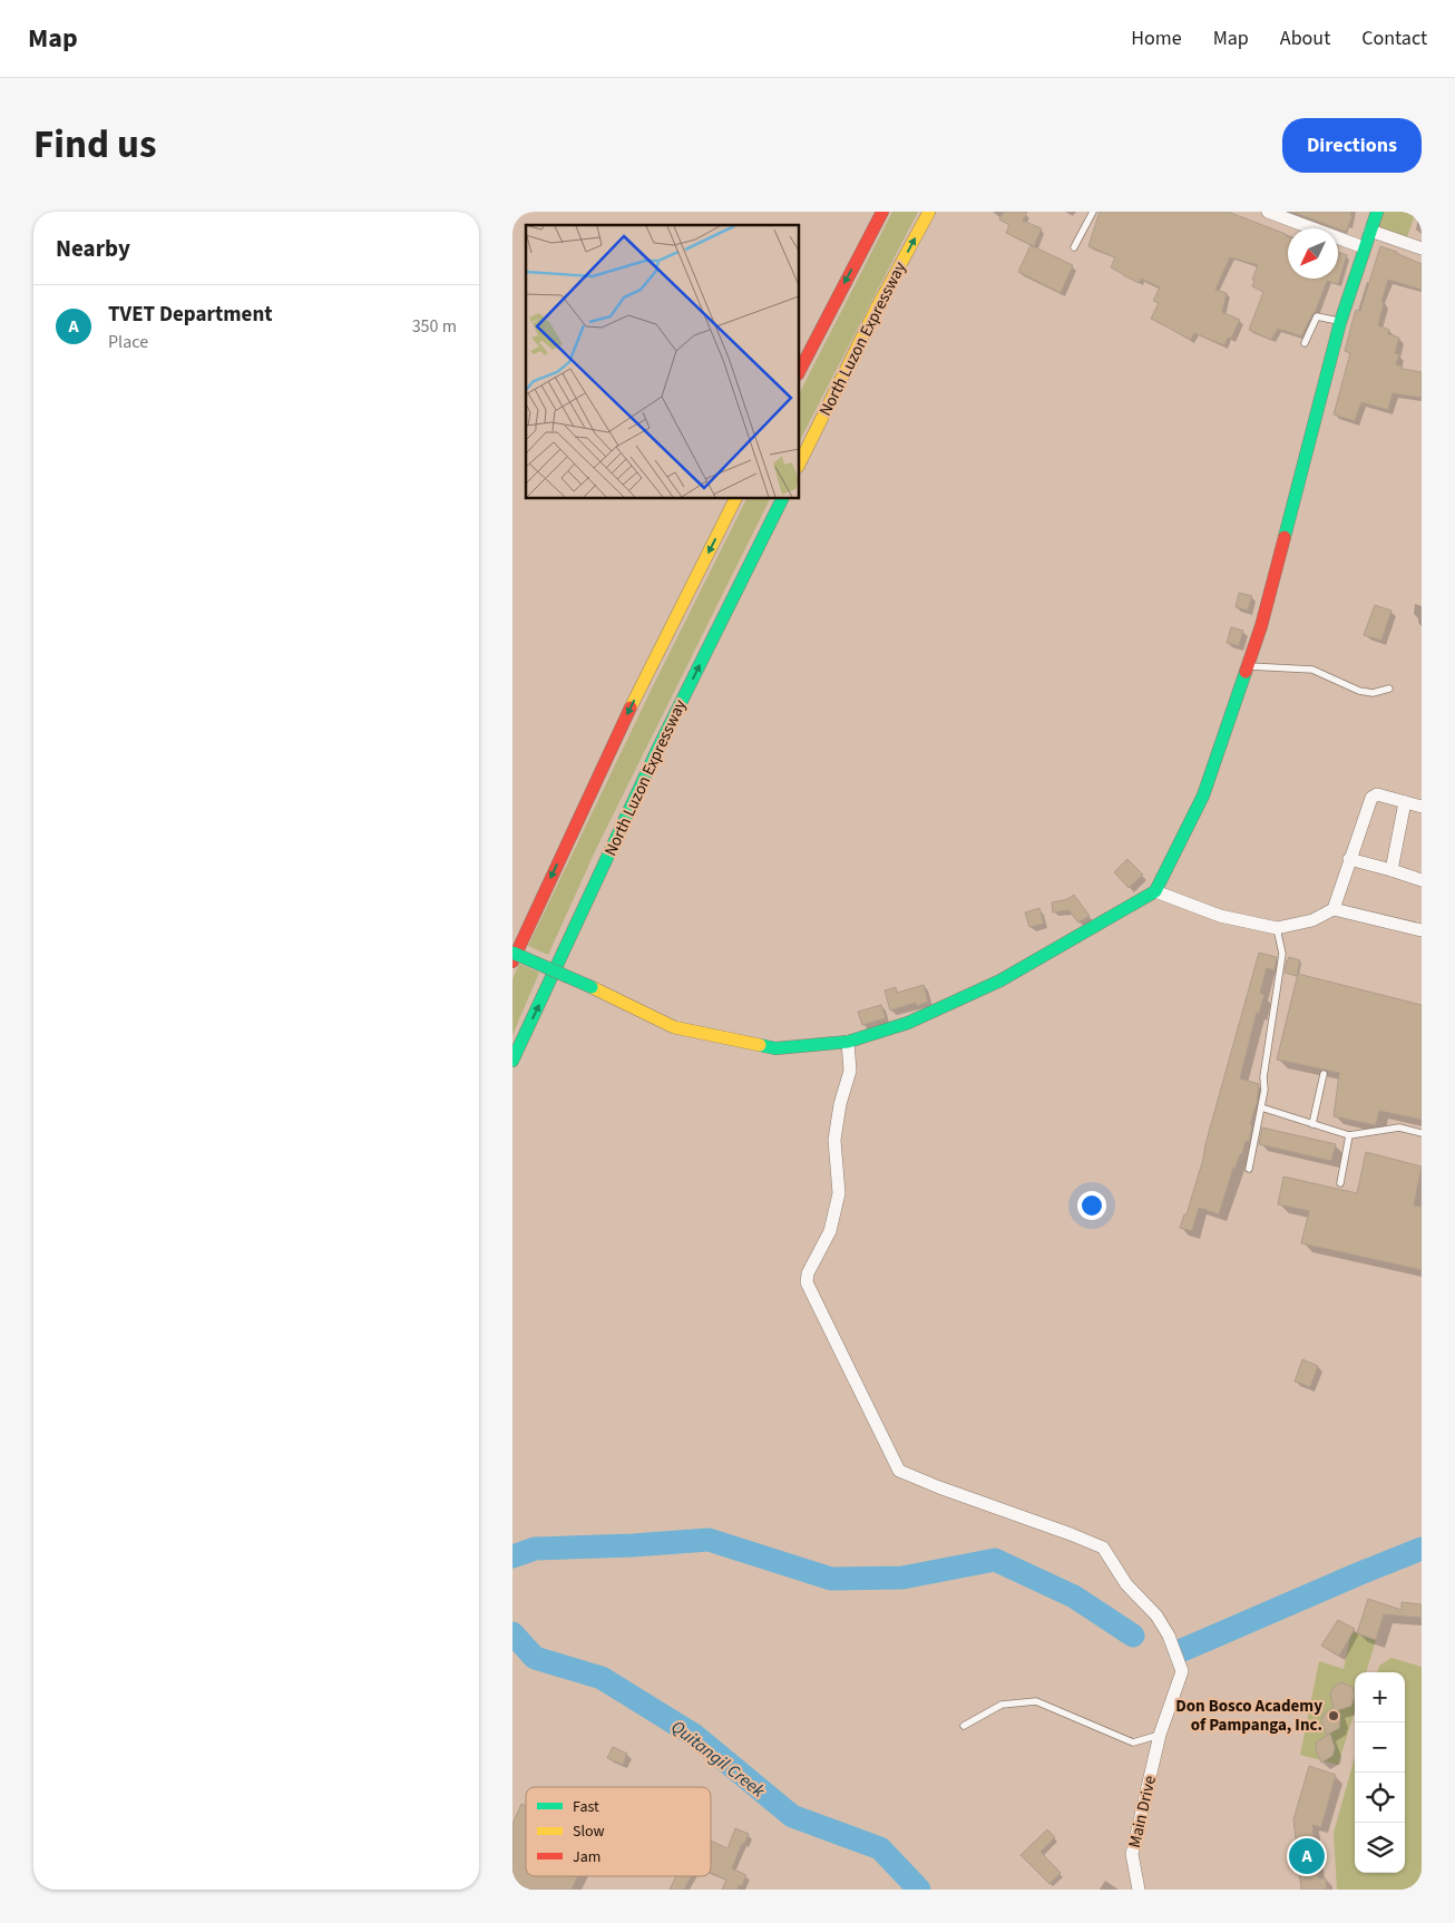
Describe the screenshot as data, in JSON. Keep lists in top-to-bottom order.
{
  "streets": {
    "main road": ["North Luzon Expressway"],
    "street": ["Main Drive"]
  },
  "water": ["Quitangil Creek"],
  "places": ["Don Bosco Academy of Pampanga, Inc."],
  "legend": ["Fast", "Slow", "Jam"],
  "north": "bottom left",
  "page": {
    "header": "Map",
    "nav": [
      "Home",
      "Map",
      "About",
      "Contact"
    ],
    "title": "Find us",
    "buttons": "Directions",
    "heading": "Nearby",
    "list": [
      {
        "mark": "A",
        "name": "TVET Department",
        "note": "Place",
        "value": "350 m"
      }
    ],
    "map_buttons": ["+", "−"],
    "pins": "A"
  }
}
